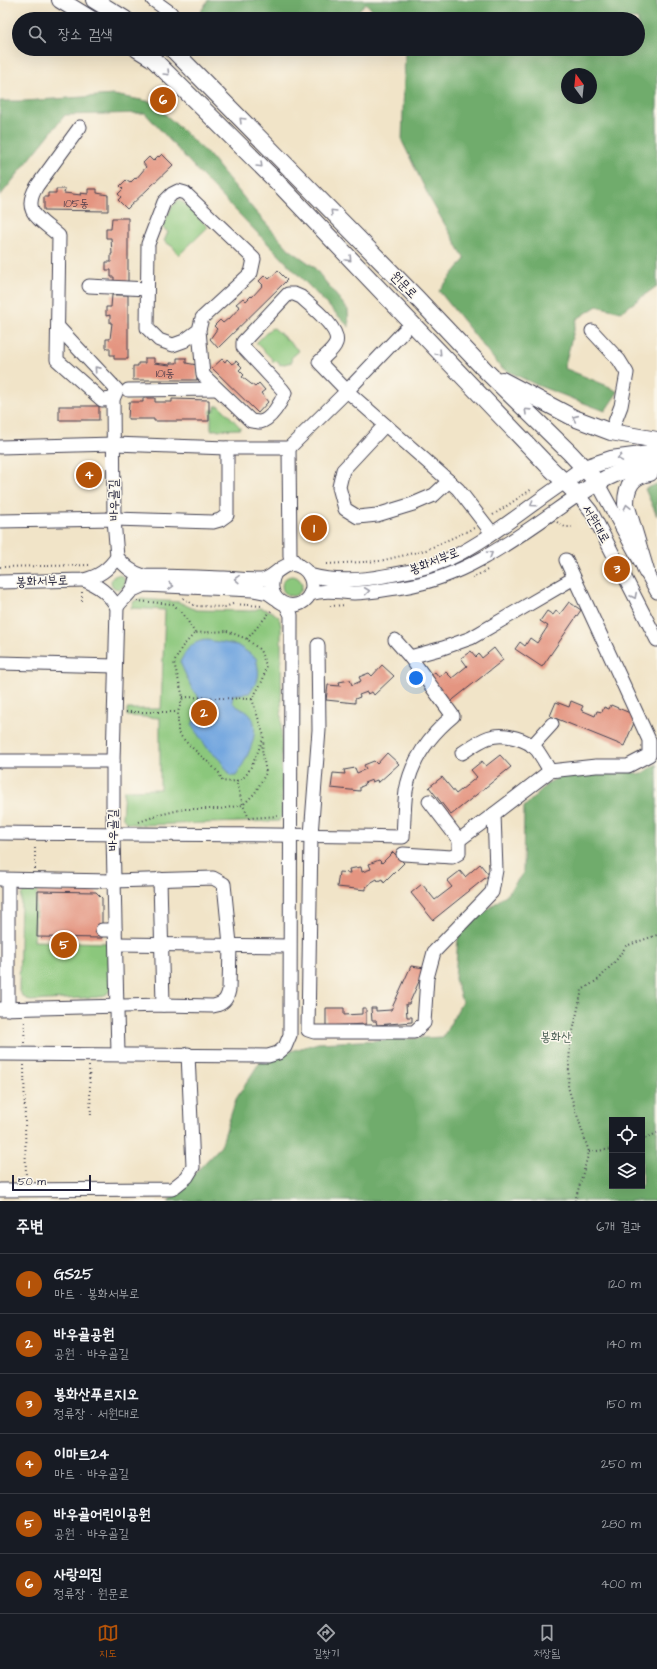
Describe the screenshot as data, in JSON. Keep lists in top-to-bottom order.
{
  "streets": {
    "main road": ["원문로"],
    "street": ["바우골길", "서원대로", "봉화서부로"]
  },
  "crossings": [
    ["원문로", "서원대로"],
    ["원문로", "봉화서부로"],
    ["서원대로", "봉화서부로"]
  ],
  "parks": ["봉화산"],
  "house_numbers": ["105동", "101동"],
  "scale_bar": "50 m",
  "north": "top",
  "page": {
    "search": "장소 검색",
    "pins": [
      "6",
      "4",
      "1",
      "3",
      "2",
      "5"
    ],
    "scale": "50 m",
    "heading": ["주변", "6개 결과"],
    "list": [
      {
        "mark": "1",
        "name": "GS25",
        "note": "마트 · 봉화서부로",
        "value": "120 m"
      },
      {
        "mark": "2",
        "name": "바우골공원",
        "note": "공원 · 바우골길",
        "value": "140 m"
      },
      {
        "mark": "3",
        "name": "봉화산푸르지오",
        "note": "정류장 · 서원대로",
        "value": "150 m"
      },
      {
        "mark": "4",
        "name": "이마트24",
        "note": "마트 · 바우골길",
        "value": "250 m"
      },
      {
        "mark": "5",
        "name": "바우골어린이공원",
        "note": "공원 · 바우골길",
        "value": "280 m"
      },
      {
        "mark": "6",
        "name": "사랑의집",
        "note": "정류장 · 원문로",
        "value": "400 m"
      }
    ],
    "nav": ["지도", "길찾기", "저장됨"]
  }
}
